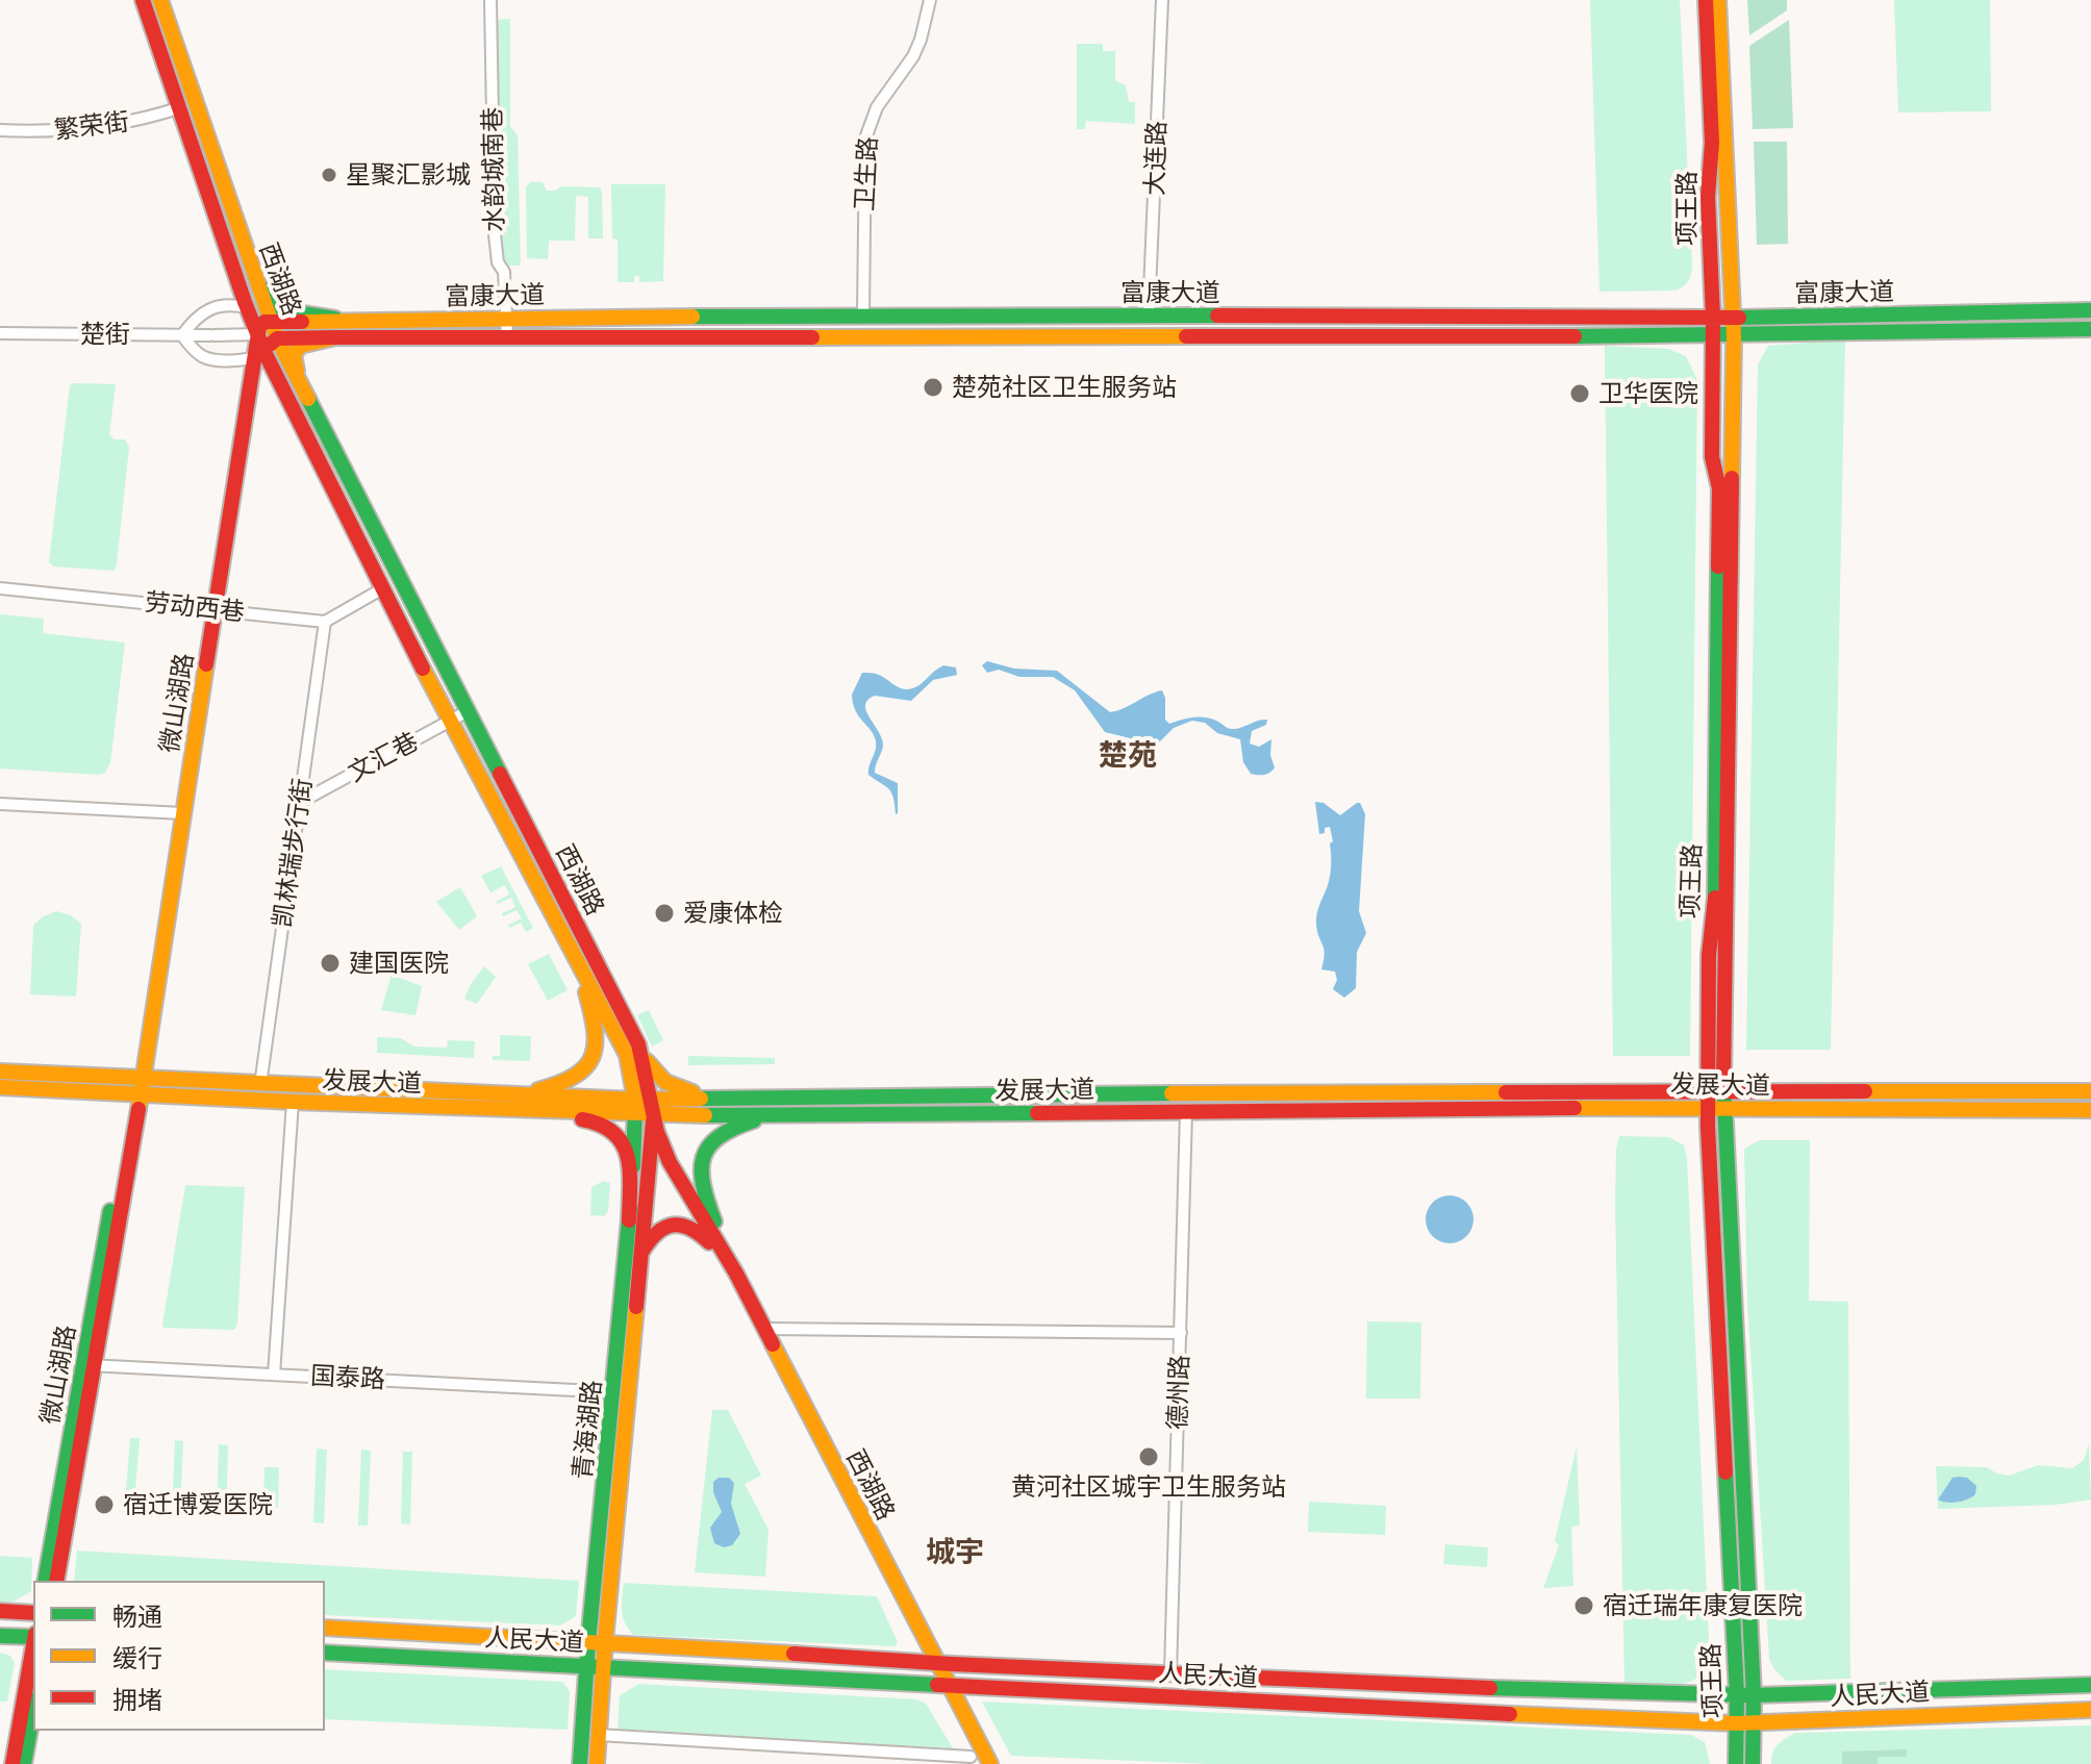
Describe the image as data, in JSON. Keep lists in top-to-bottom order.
{
  "streets": {
    "main road": [
      "项王路",
      "西湖路",
      "富康大道",
      "微山湖路",
      "发展大道",
      "青海湖路",
      "人民大道"
    ],
    "street": [
      "繁荣街",
      "大连路",
      "水韵城南巷",
      "卫生路",
      "楚街",
      "劳动西巷",
      "文汇巷",
      "凯林瑞步行街",
      "国泰路",
      "德州路"
    ]
  },
  "crossings": [
    ["繁荣街", "西湖路"],
    ["大连路", "富康大道"],
    ["水韵城南巷", "富康大道"],
    ["卫生路", "富康大道"],
    ["项王路", "富康大道"],
    ["项王路", "发展大道"],
    ["项王路", "人民大道"],
    ["西湖路", "富康大道"],
    ["西湖路", "楚街"],
    ["西湖路", "微山湖路"],
    ["西湖路", "文汇巷"],
    ["西湖路", "发展大道"],
    ["西湖路", "青海湖路"],
    ["西湖路", "人民大道"],
    ["劳动西巷", "微山湖路"],
    ["劳动西巷", "凯林瑞步行街"],
    ["微山湖路", "发展大道"],
    ["微山湖路", "国泰路"],
    ["文汇巷", "凯林瑞步行街"],
    ["凯林瑞步行街", "发展大道"],
    ["发展大道", "德州路"],
    ["发展大道", "青海湖路"],
    ["国泰路", "青海湖路"],
    ["德州路", "人民大道"],
    ["青海湖路", "人民大道"]
  ],
  "districts": ["楚苑", "城宇"],
  "places": [
    "星聚汇影城",
    "楚苑社区卫生服务站",
    "卫华医院",
    "爱康体检",
    "建国医院",
    "黄河社区城宇卫生服务站",
    "宿迁博爱医院",
    "宿迁瑞年康复医院"
  ],
  "legend": ["畅通", "缓行", "拥堵"]
}
